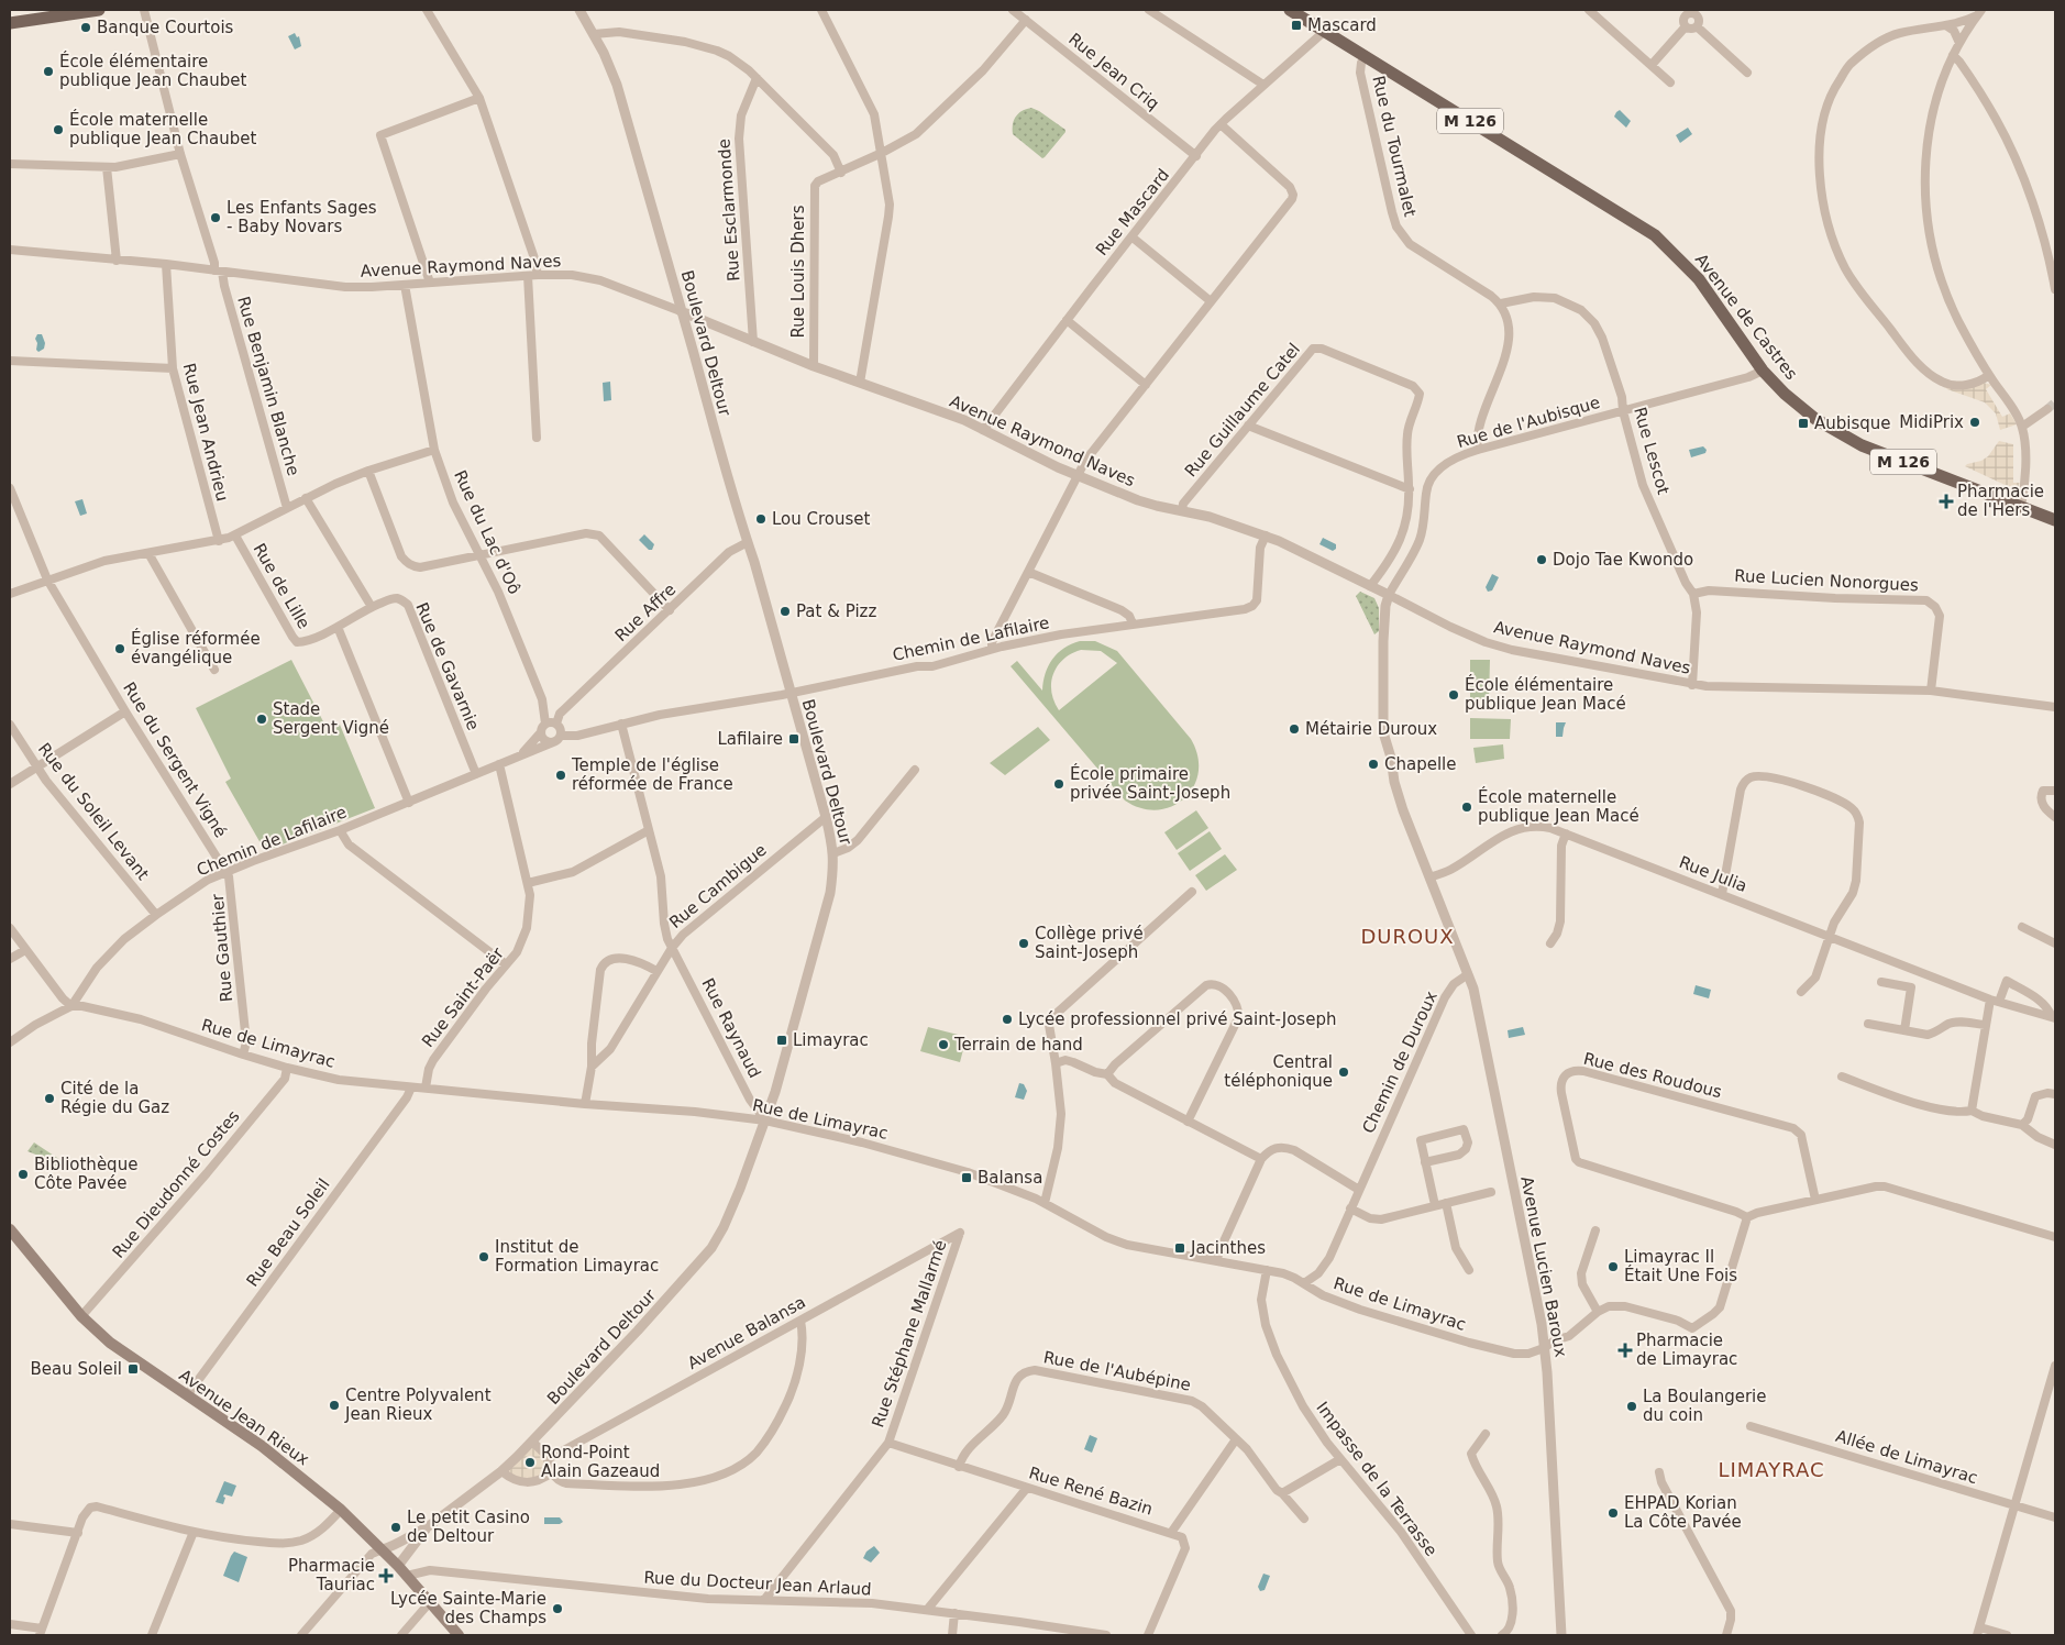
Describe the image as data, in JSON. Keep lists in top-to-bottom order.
{
  "streets": {
    "main road": ["M 126", "Avenue de Castres", "Avenue Jean Rieux"],
    "street": [
      "Rue Jean Criq",
      "Rue du Tourmalet",
      "Rue Esclarmonde",
      "Rue Mascard",
      "Avenue Raymond Naves",
      "Rue Louis Dhers",
      "Boulevard Deltour",
      "Rue Benjamin Blanche",
      "Rue Guillaume Catel",
      "Rue de l'Aubisque",
      "Rue Jean Andrieu",
      "Rue Lescot",
      "Rue du Lac d'Oô",
      "Rue Lucien Nonorgues",
      "Rue de Lille",
      "Rue Affre",
      "Chemin de Lafilaire",
      "Rue de Gavarnie",
      "Rue du Sergent Vigné",
      "Rue du Soleil Levant",
      "Rue Julia",
      "Rue Cambigue",
      "Rue Gauthier",
      "Rue Saint-Paër",
      "Rue Raynaud",
      "Rue de Limayrac",
      "Chemin de Duroux",
      "Rue des Roudous",
      "Rue Dieudonné Costes",
      "Rue Beau Soleil",
      "Avenue Lucien Baroux",
      "Avenue Balansa",
      "Rue Stéphane Mallarmé",
      "Rue de l'Aubépine",
      "Allée de Limayrac",
      "Impasse de la Terrasse",
      "Rue René Bazin",
      "Rue du Docteur Jean Arlaud"
    ]
  },
  "crossings": [
    ["Rue Jean Criq", "Rue Mascard"],
    ["Rue Jean Criq", "Rue Louis Dhers"],
    ["Rue du Tourmalet", "Avenue de Castres"],
    ["Rue du Tourmalet", "Rue Lescot"],
    ["Rue Esclarmonde", "Avenue Raymond Naves"],
    ["Rue Mascard", "Avenue Raymond Naves"],
    ["Rue Mascard", "Avenue de Castres"],
    ["Avenue Raymond Naves", "Rue Louis Dhers"],
    ["Avenue Raymond Naves", "Boulevard Deltour"],
    ["Avenue Raymond Naves", "Rue Benjamin Blanche"],
    ["Avenue Raymond Naves", "Rue Guillaume Catel"],
    ["Avenue Raymond Naves", "Rue de l'Aubisque"],
    ["Avenue Raymond Naves", "Rue Jean Andrieu"],
    ["Avenue Raymond Naves", "Rue Lescot"],
    ["Avenue Raymond Naves", "Rue du Lac d'Oô"],
    ["Avenue Raymond Naves", "Rue Lucien Nonorgues"],
    ["Avenue Raymond Naves", "Chemin de Lafilaire"],
    ["Avenue de Castres", "Rue de l'Aubisque"],
    ["Boulevard Deltour", "Rue Affre"],
    ["Boulevard Deltour", "Chemin de Lafilaire"],
    ["Boulevard Deltour", "Rue Cambigue"],
    ["Boulevard Deltour", "Rue Raynaud"],
    ["Boulevard Deltour", "Rue de Limayrac"],
    ["Boulevard Deltour", "Avenue Jean Rieux"],
    ["Rue de l'Aubisque", "Rue Lescot"],
    ["Rue Lescot", "Rue Lucien Nonorgues"],
    ["Rue du Lac d'Oô", "Rue Affre"],
    ["Rue du Lac d'Oô", "Chemin de Lafilaire"],
    ["Rue de Lille", "Rue de Gavarnie"],
    ["Rue Affre", "Chemin de Lafilaire"],
    ["Chemin de Lafilaire", "Rue de Gavarnie"],
    ["Chemin de Lafilaire", "Rue du Sergent Vigné"],
    ["Chemin de Lafilaire", "Rue du Soleil Levant"],
    ["Chemin de Lafilaire", "Rue Gauthier"],
    ["Chemin de Lafilaire", "Rue Saint-Paër"],
    ["Chemin de Lafilaire", "Rue Raynaud"],
    ["Chemin de Lafilaire", "Rue de Limayrac"],
    ["Rue du Sergent Vigné", "Rue Gauthier"],
    ["Rue Cambigue", "Rue Raynaud"],
    ["Rue Gauthier", "Rue de Limayrac"],
    ["Rue Saint-Paër", "Rue de Limayrac"],
    ["Rue Raynaud", "Rue de Limayrac"],
    ["Rue de Limayrac", "Chemin de Duroux"],
    ["Rue de Limayrac", "Rue Dieudonné Costes"],
    ["Rue de Limayrac", "Rue Beau Soleil"],
    ["Rue de Limayrac", "Avenue Lucien Baroux"],
    ["Rue de Limayrac", "Impasse de la Terrasse"],
    ["Chemin de Duroux", "Avenue Lucien Baroux"],
    ["Rue Dieudonné Costes", "Avenue Jean Rieux"],
    ["Rue Beau Soleil", "Avenue Jean Rieux"],
    ["Avenue Balansa", "Rue Stéphane Mallarmé"],
    ["Rue Stéphane Mallarmé", "Rue René Bazin"],
    ["Rue Stéphane Mallarmé", "Rue du Docteur Jean Arlaud"],
    ["Rue de l'Aubépine", "Rue René Bazin"],
    ["Avenue Jean Rieux", "Rue du Docteur Jean Arlaud"]
  ],
  "districts": ["DUROUX", "LIMAYRAC"],
  "places": {
    "transit": [
      "Mascard",
      "Aubisque",
      "Lafilaire",
      "Limayrac",
      "Balansa",
      "Jacinthes",
      "Beau Soleil"
    ],
    "other": [
      "Banque Courtois",
      "École élémentaire publique Jean Chaubet",
      "École maternelle publique Jean Chaubet",
      "Les Enfants Sages - Baby Novars",
      "MidiPrix",
      "Lou Crouset",
      "Dojo Tae Kwondo",
      "Pat & Pizz",
      "Église réformée évangélique",
      "École élémentaire publique Jean Macé",
      "Stade Sergent Vigné",
      "Métairie Duroux",
      "Chapelle",
      "Temple de l'église réformée de France",
      "École primaire privée Saint-Joseph",
      "École maternelle publique Jean Macé",
      "Collège privé Saint-Joseph",
      "Lycée professionnel privé Saint-Joseph",
      "Terrain de hand",
      "Central téléphonique",
      "Cité de la Régie du Gaz",
      "Bibliothèque Côte Pavée",
      "Institut de Formation Limayrac",
      "Limayrac Il Était Une Fois",
      "Centre Polyvalent Jean Rieux",
      "La Boulangerie du coin",
      "Rond-Point Alain Gazeaud",
      "EHPAD Korian La Côte Pavée",
      "Le petit Casino de Deltour",
      "Lycée Sainte-Marie des Champs"
    ],
    "health": ["Pharmacie de l'Hers", "Pharmacie de Limayrac", "Pharmacie Tauriac"]
  }
}
